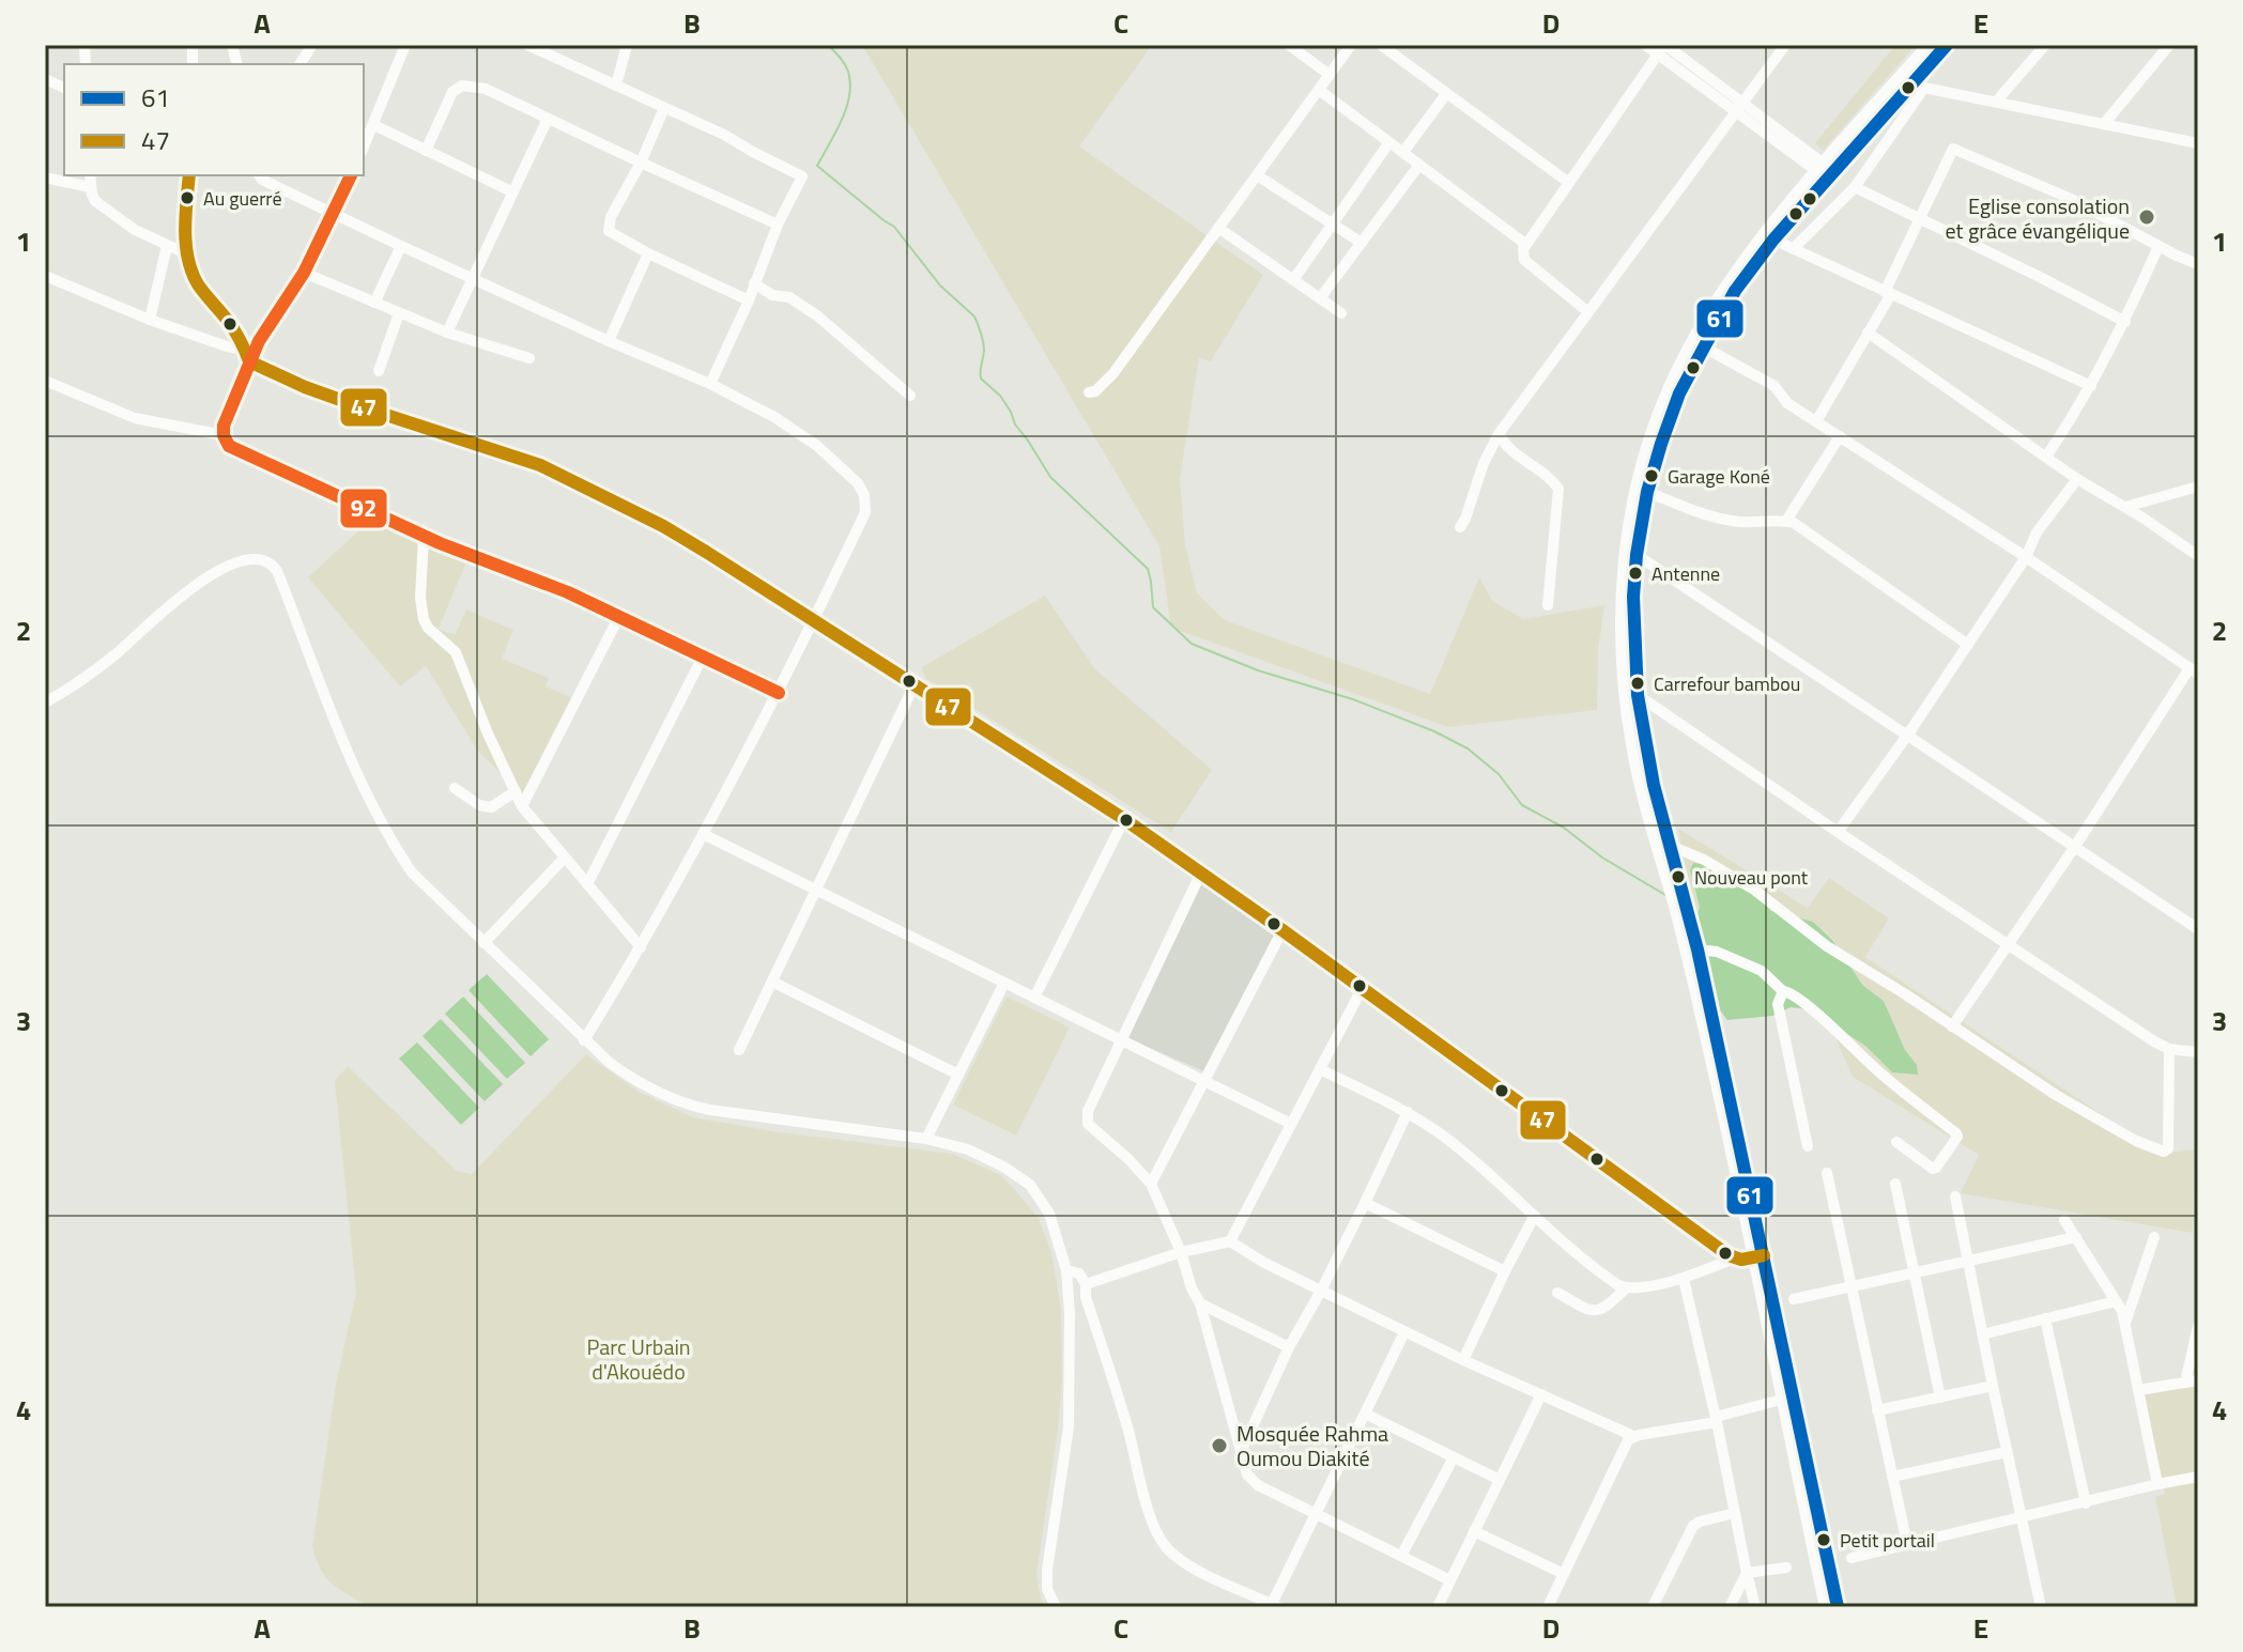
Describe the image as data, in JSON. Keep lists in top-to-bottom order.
{
  "parks": ["Parc Urbain d'Akouédo"],
  "places": [
    "Au guerré",
    "Eglise consolation et grâce évangélique",
    "Garage Koné",
    "Antenne",
    "Carrefour bambou",
    "Nouveau pont",
    "Mosquée Rahma Oumou Diakité",
    "Petit portail"
  ],
  "lines": ["transit line 61", "transit line 47", "transit line 92"],
  "legend": ["61", "47"],
  "grid": {
    "columns": [
      "A",
      "B",
      "C",
      "D",
      "E"
    ],
    "rows": [
      "1",
      "2",
      "3",
      "4"
    ]
  }
}
